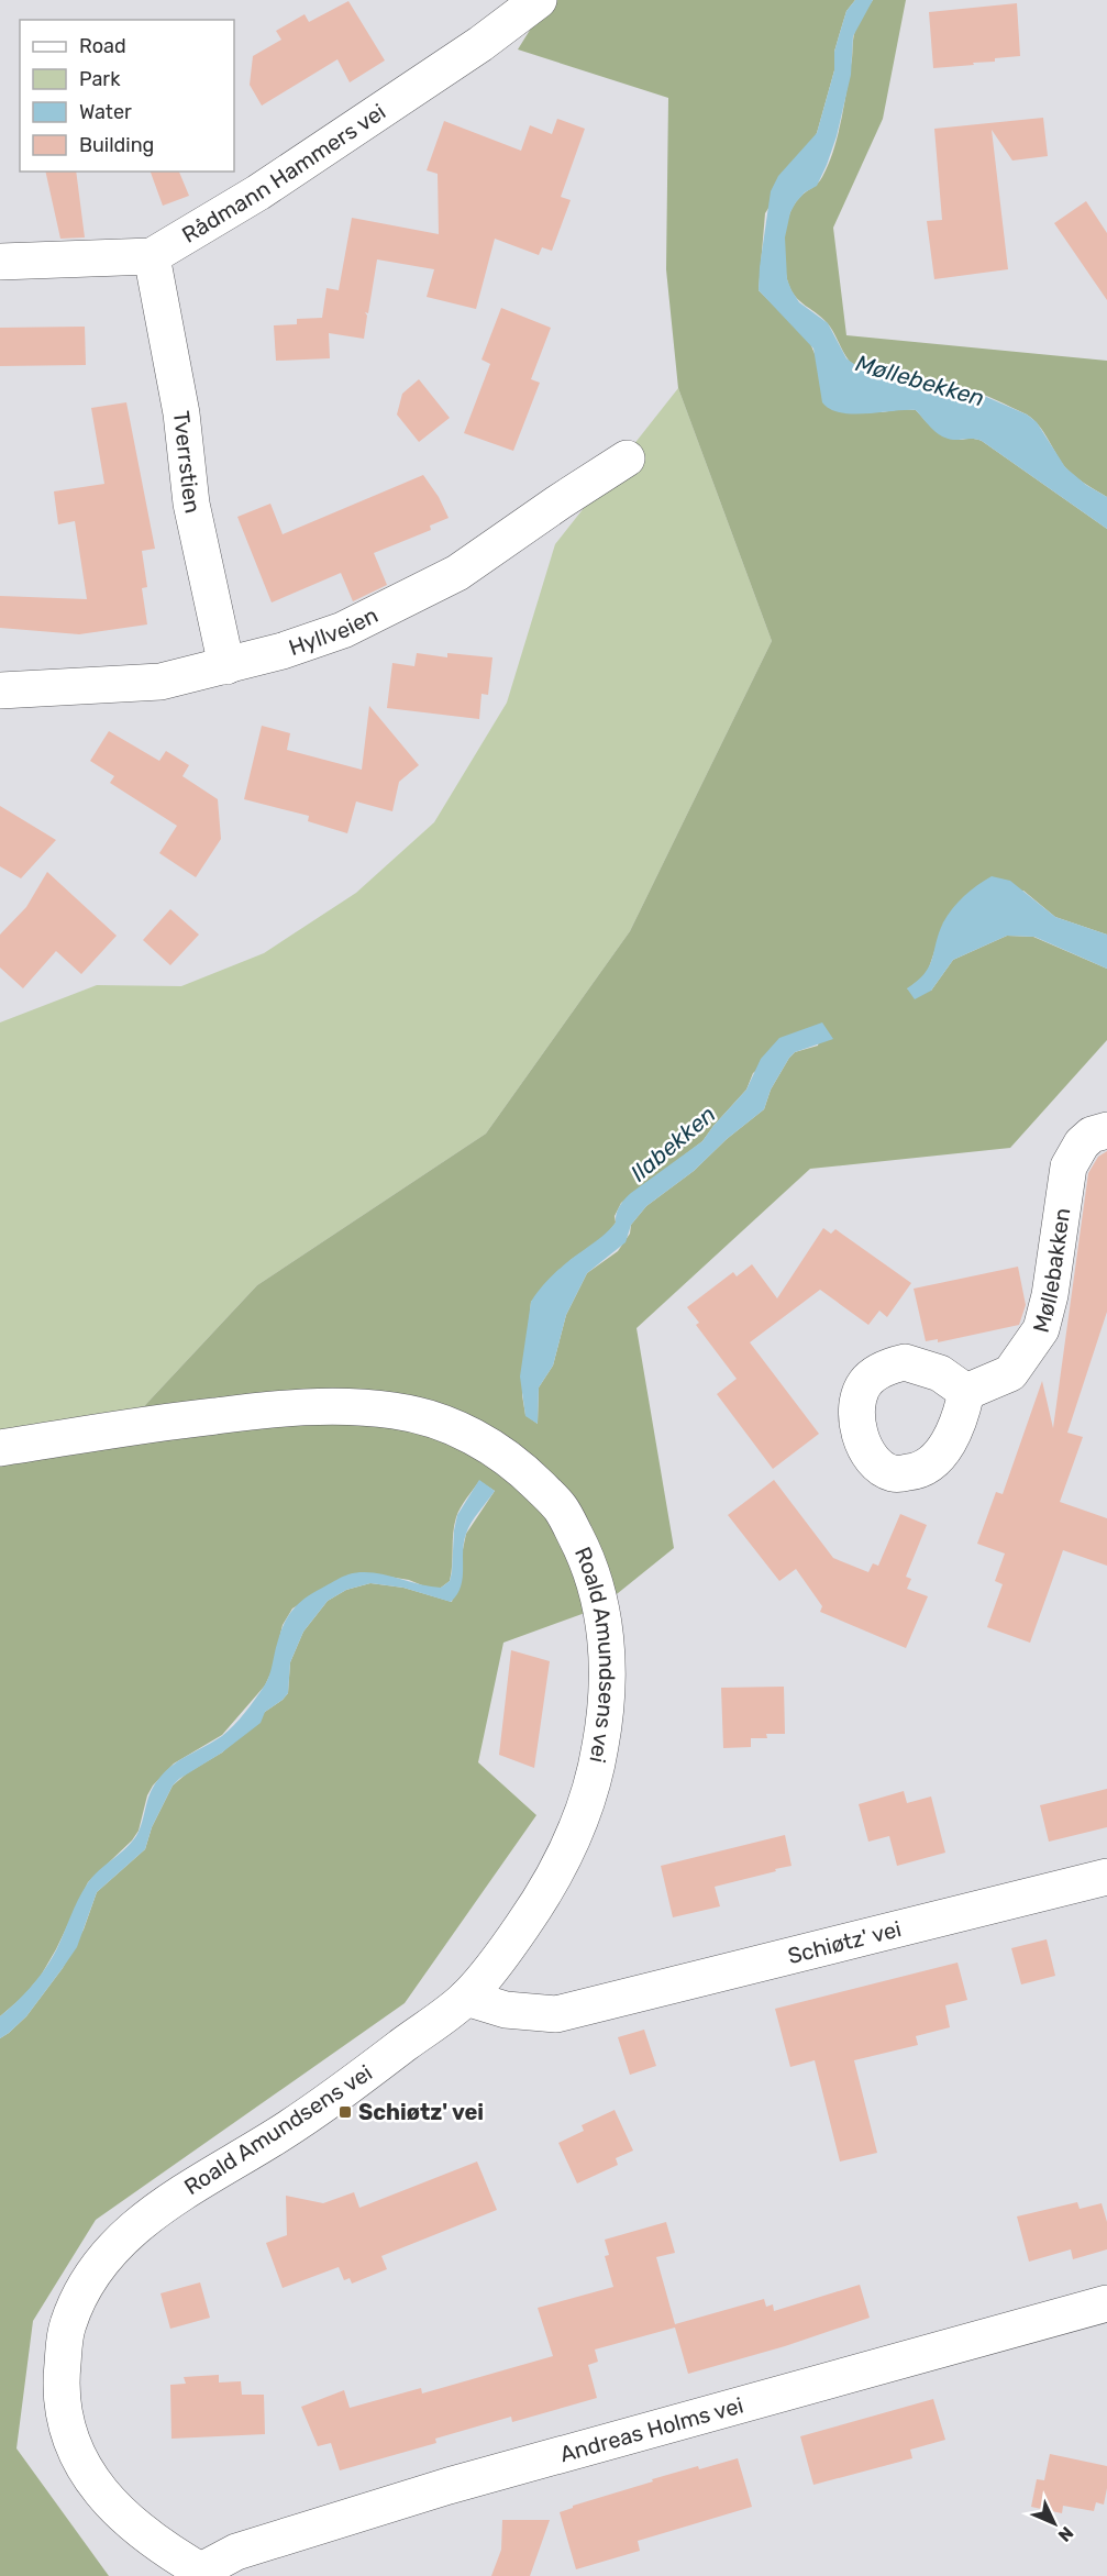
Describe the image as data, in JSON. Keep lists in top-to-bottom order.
{
  "streets": {
    "street": [
      "Rådmann Hammers vei",
      "Tverrstien",
      "Hyllveien",
      "Møllebakken",
      "Roald Amundsens vei",
      "Schiøtz' vei",
      "Andreas Holms vei"
    ]
  },
  "crossings": [
    ["Rådmann Hammers vei", "Tverrstien"],
    ["Tverrstien", "Hyllveien"],
    ["Roald Amundsens vei", "Schiøtz' vei"],
    ["Roald Amundsens vei", "Andreas Holms vei"]
  ],
  "water": ["Møllebekken", "Ilabekken"],
  "places": {
    "transit": ["Schiøtz' vei"]
  },
  "legend": [
    "Road",
    "Park",
    "Water",
    "Building"
  ],
  "north": "bottom right"
}
